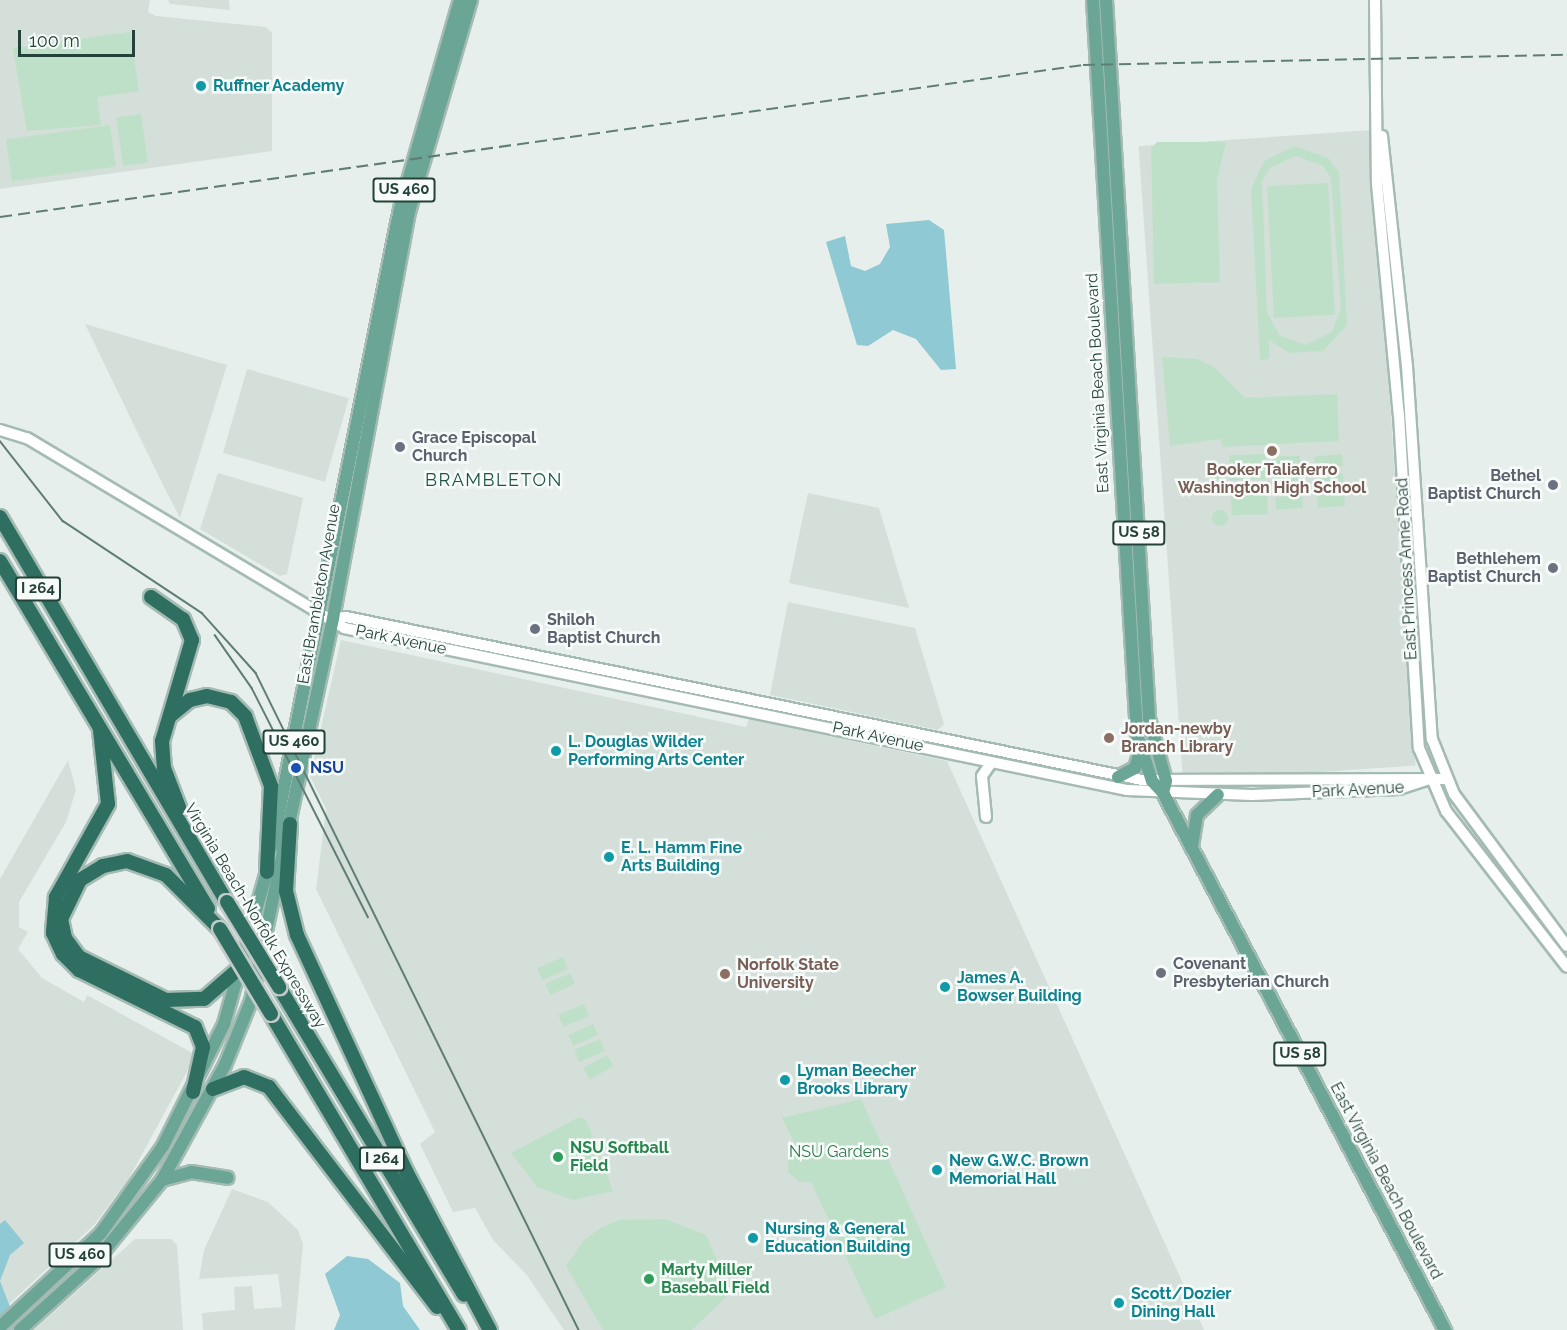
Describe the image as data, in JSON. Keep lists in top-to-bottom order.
{
  "streets": {
    "highway": ["I 264", "Virginia Beach-Norfolk Expressway"],
    "main road": [
      "US 460",
      "East Virginia Beach Boulevard",
      "US 58",
      "East Princess Anne Road",
      "East Brambleton Avenue",
      "Park Avenue"
    ]
  },
  "crossings": [
    ["US 460", "East Brambleton Avenue"],
    ["East Virginia Beach Boulevard", "Park Avenue"],
    ["East Princess Anne Road", "Park Avenue"],
    ["East Brambleton Avenue", "Park Avenue"]
  ],
  "districts": ["BRAMBLETON"],
  "parks": ["NSU Gardens"],
  "places": [
    "Ruffner Academy",
    "Grace Episcopal Church",
    "Booker Taliaferro Washington High School",
    "Bethel Baptist Church",
    "Bethlehem Baptist Church",
    "Shiloh Baptist Church",
    "Jordan-newby Branch Library",
    "L. Douglas Wilder Performing Arts Center",
    "NSU",
    "E. L. Hamm Fine Arts Building",
    "Covenant Presbyterian Church",
    "Norfolk State University",
    "James A. Bowser Building",
    "Lyman Beecher Brooks Library",
    "NSU Softball Field",
    "New G.W.C. Brown Memorial Hall",
    "Nursing & General Education Building",
    "Marty Miller Baseball Field",
    "Scott/Dozier Dining Hall"
  ],
  "scale_bar": "100 m"
}
